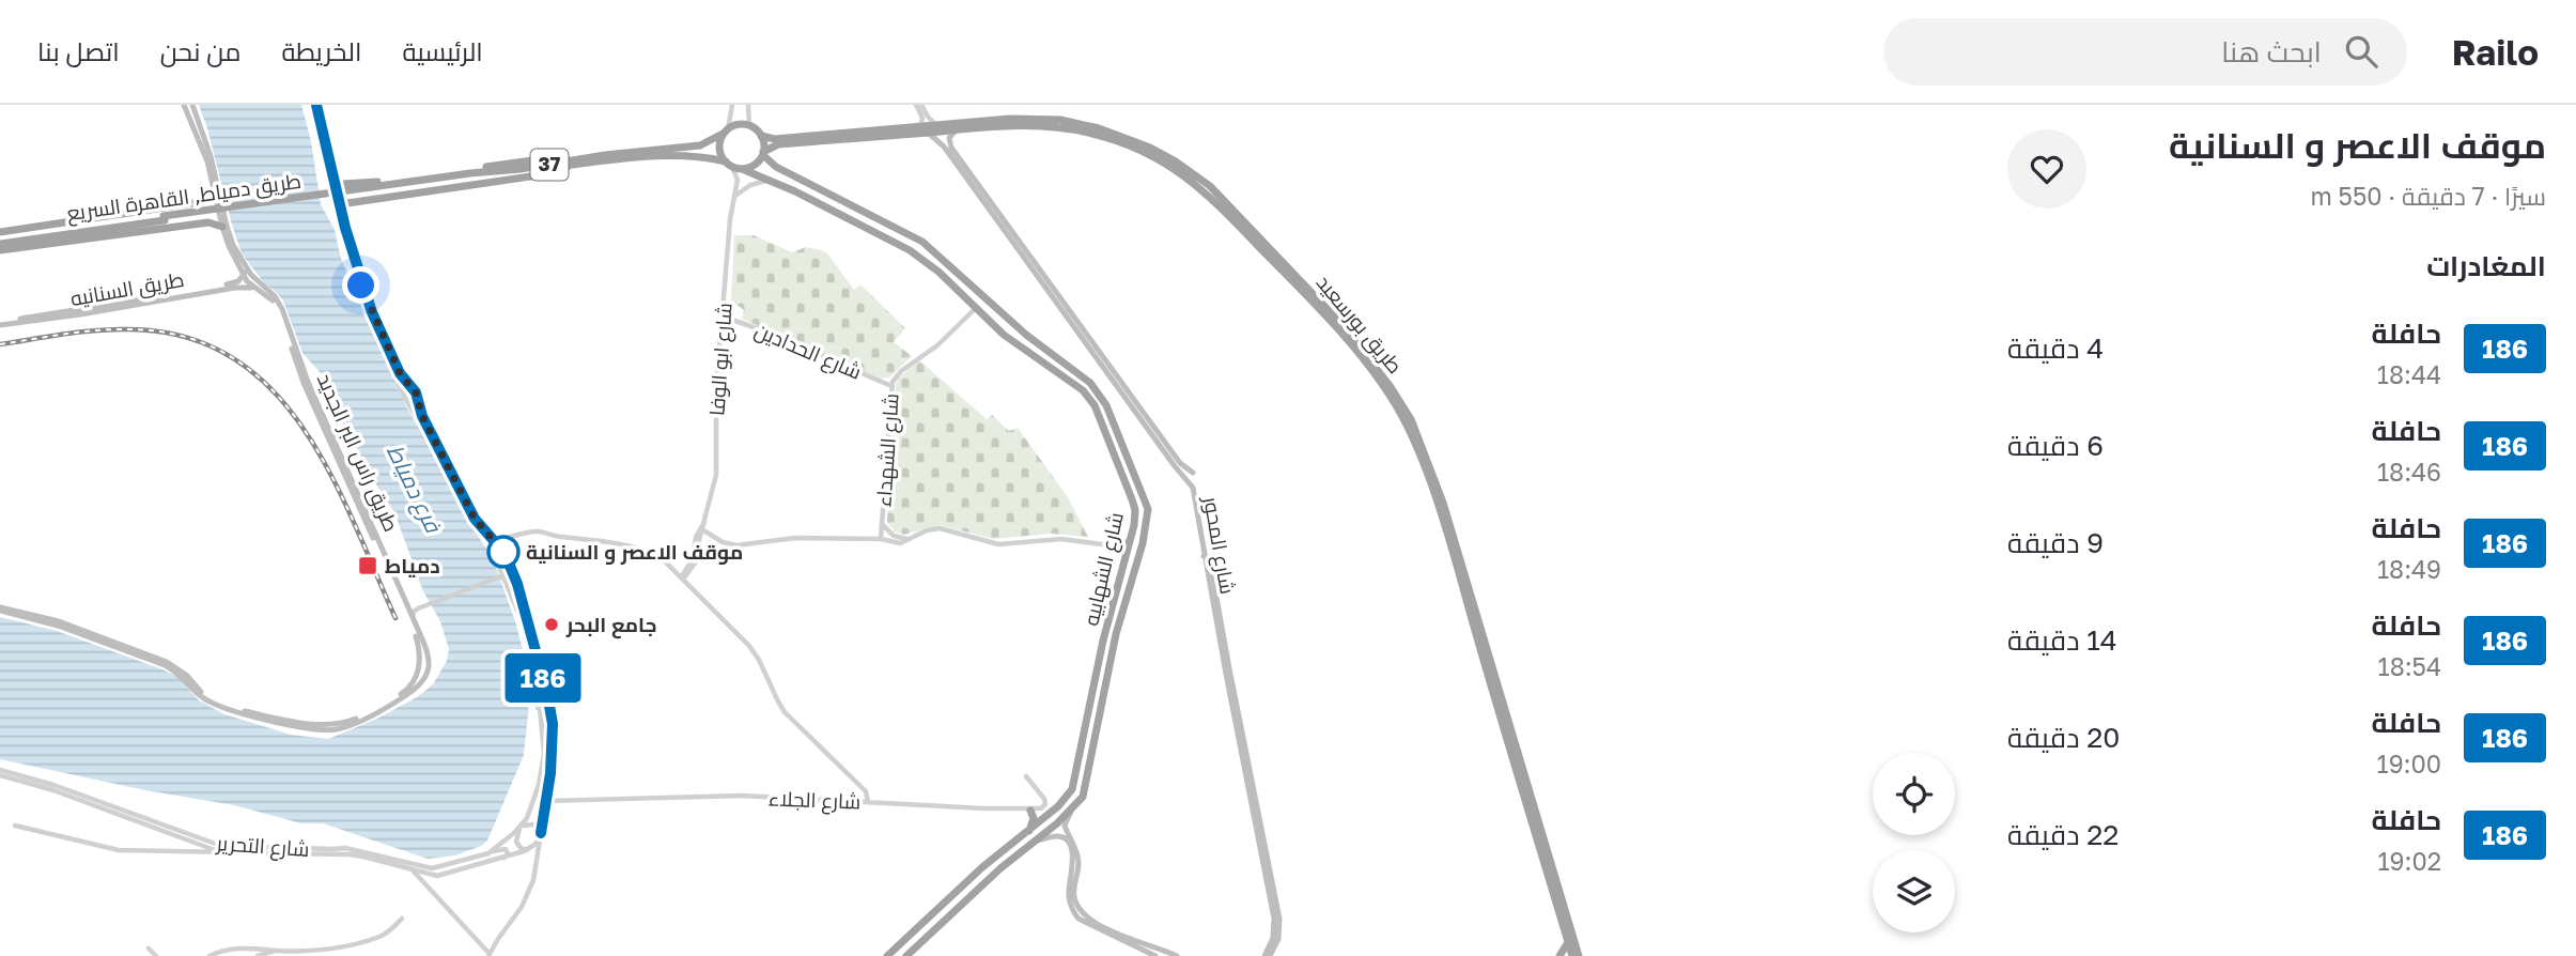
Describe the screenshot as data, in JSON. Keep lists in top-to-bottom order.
{
  "streets": {
    "highway": [
      "37",
      "طريق دمياط, القاهرة السريع",
      "طريق بورسعيد",
      "شارع الشهابيه"
    ],
    "main road": ["طريق السنانيه", "طريق راس البر الجديد", "شارع المحور"],
    "street": [
      "شارع الحدادين",
      "شارع ابو الوفا",
      "شارع الشهداء",
      "شارع الجلاء",
      "شارع التحرير"
    ]
  },
  "crossings": [
    ["طريق دمياط, القاهرة السريع", "طريق بورسعيد"],
    ["طريق دمياط, القاهرة السريع", "شارع ابو الوفا"],
    ["طريق دمياط, القاهرة السريع", "شارع الشهابيه"],
    ["طريق السنانيه", "طريق راس البر الجديد"],
    ["طريق بورسعيد", "شارع ابو الوفا"],
    ["طريق بورسعيد", "شارع المحور"],
    ["طريق بورسعيد", "شارع الشهابيه"],
    ["شارع الحدادين", "شارع ابو الوفا"],
    ["شارع الحدادين", "شارع الشهداء"],
    ["شارع ابو الوفا", "شارع الشهابيه"],
    ["شارع الشهداء", "شارع الشهابيه"]
  ],
  "water": ["فرع دمياط"],
  "places": {
    "other": ["موقف الاعصر و السنانية", "جامع البحر"],
    "transit": ["دمياط"]
  },
  "lines": ["bus line 186"],
  "page": {
    "header": "Railo",
    "search": "ابحث هنا",
    "nav": [
      "الرئيسية",
      "الخريطة",
      "من نحن",
      "اتصل بنا"
    ],
    "heading": [
      ["موقف الاعصر و السنانية", "سيرًا · 7 دقيقة · 550 m"],
      "المغادرات"
    ],
    "on_map": "186",
    "list": [
      {
        "mark": "186",
        "name": "حافلة",
        "note": "18:44",
        "value": "4 دقيقة"
      },
      {
        "mark": "186",
        "name": "حافلة",
        "note": "18:46",
        "value": "6 دقيقة"
      },
      {
        "mark": "186",
        "name": "حافلة",
        "note": "18:49",
        "value": "9 دقيقة"
      },
      {
        "mark": "186",
        "name": "حافلة",
        "note": "18:54",
        "value": "14 دقيقة"
      },
      {
        "mark": "186",
        "name": "حافلة",
        "note": "19:00",
        "value": "20 دقيقة"
      },
      {
        "mark": "186",
        "name": "حافلة",
        "note": "19:02",
        "value": "22 دقيقة"
      }
    ]
  }
}
